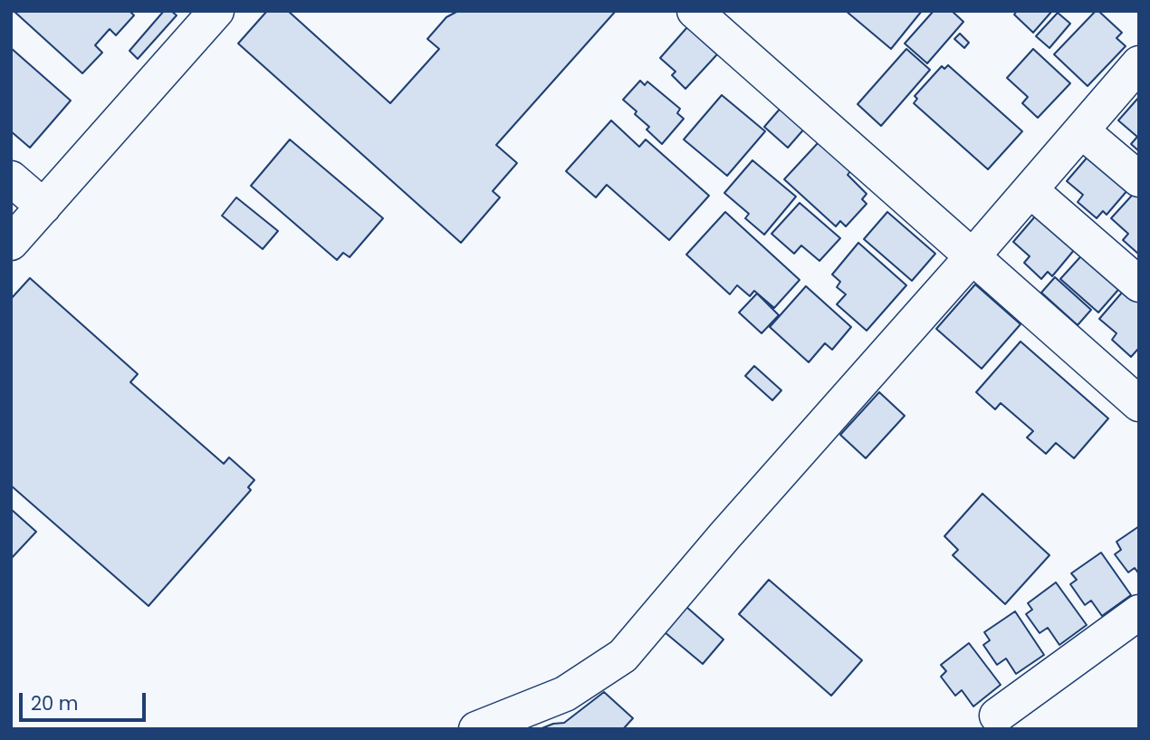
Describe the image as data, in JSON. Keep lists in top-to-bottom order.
{
  "scale_bar": "20 m"
}
